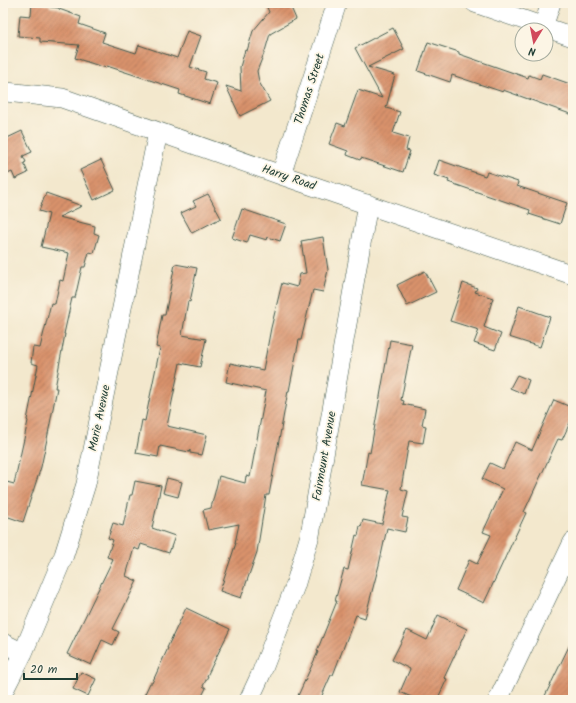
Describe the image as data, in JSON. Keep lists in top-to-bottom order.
{
  "streets": {
    "street": [
      "Thomas Street",
      "Harry Road",
      "Marie Avenue",
      "Fairmount Avenue"
    ]
  },
  "crossings": [
    ["Thomas Street", "Harry Road"],
    ["Harry Road", "Marie Avenue"],
    ["Harry Road", "Fairmount Avenue"]
  ],
  "scale_bar": "20 m",
  "north": "bottom"
}
